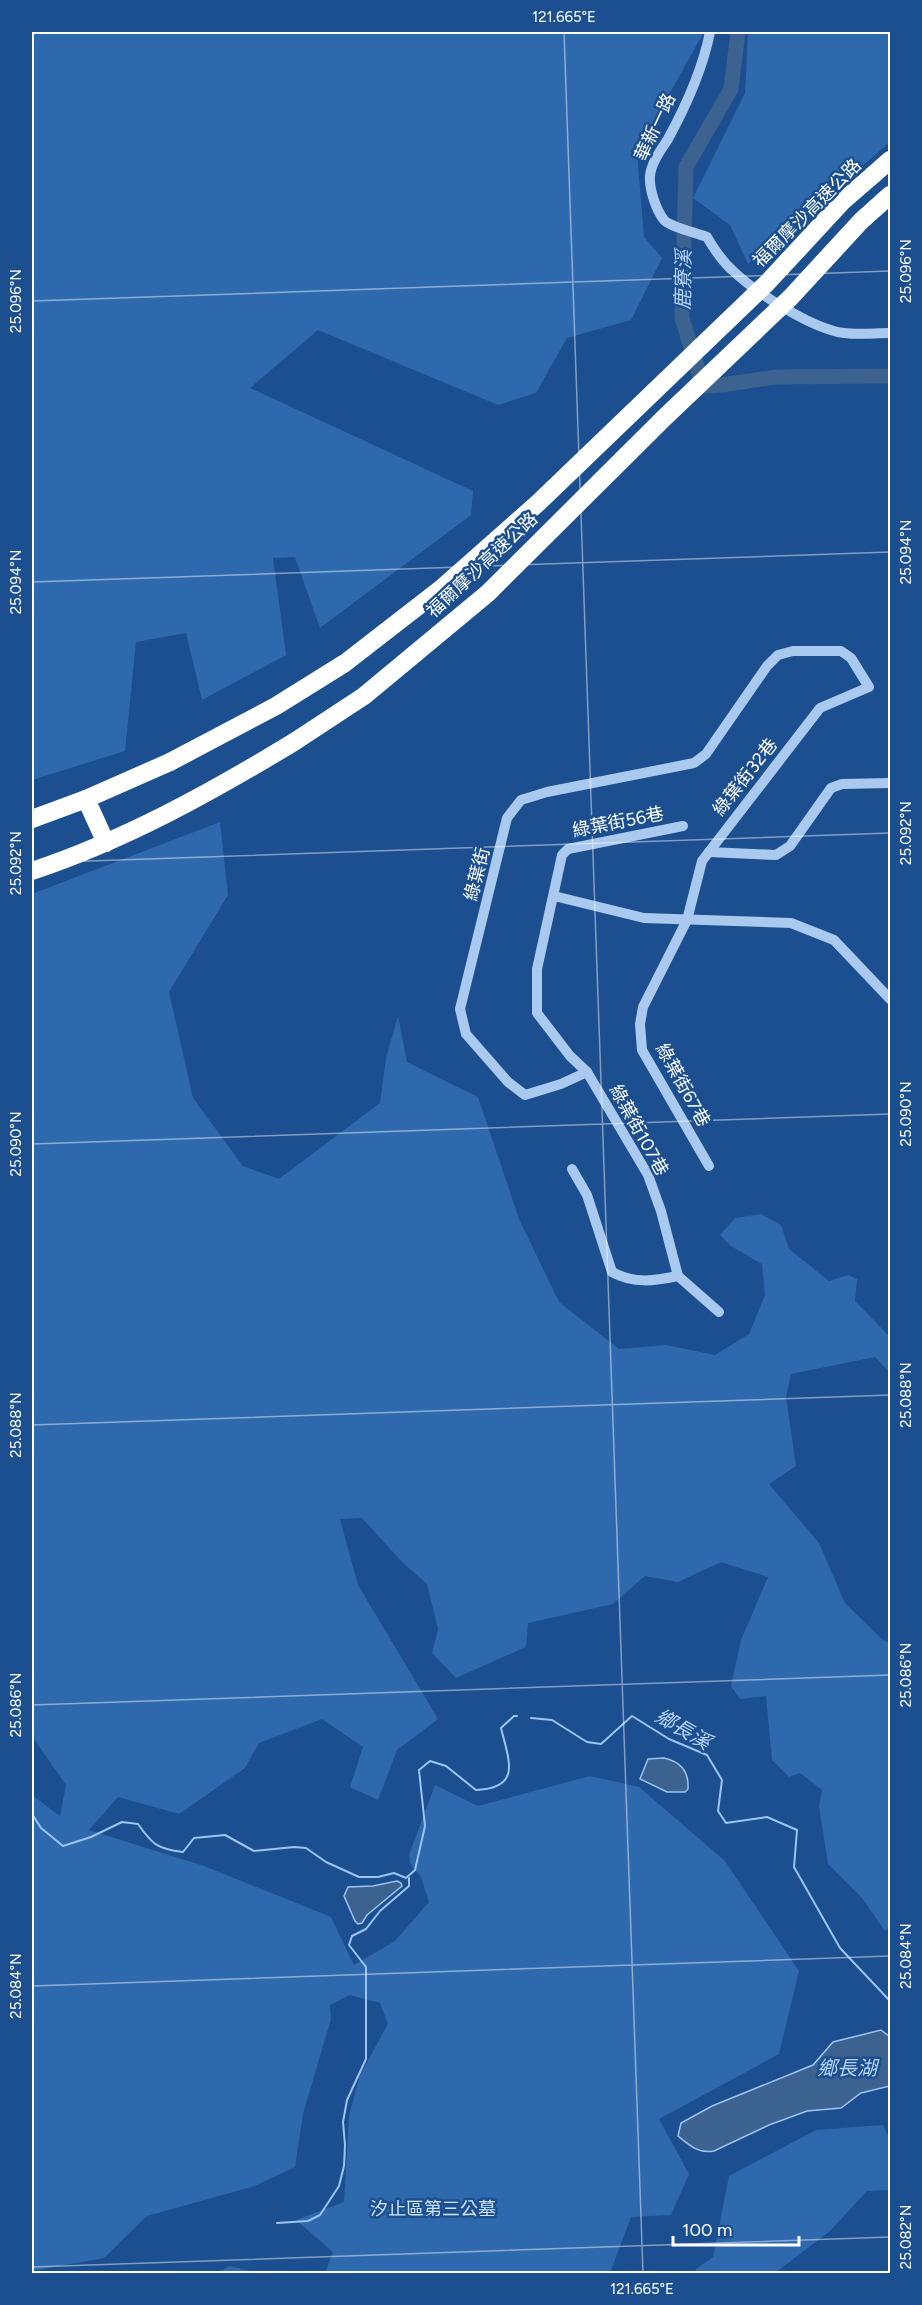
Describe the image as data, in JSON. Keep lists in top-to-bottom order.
{
  "streets": {
    "highway": ["福爾摩沙高速公路"],
    "street": [
      "華新一路",
      "綠葉街32巷",
      "綠葉街56巷",
      "綠葉街",
      "綠葉街67巷",
      "綠葉街107巷"
    ]
  },
  "crossings": [
    ["綠葉街32巷", "綠葉街"],
    ["綠葉街32巷", "綠葉街67巷"],
    ["綠葉街", "綠葉街107巷"]
  ],
  "water": ["鹿寮溪", "鄉長溪", "鄉長湖"],
  "parks": ["汐止區第三公墓"],
  "scale_bar": "100 m",
  "coordinates": [
    "121.665°E",
    "25.096°N",
    "25.094°N",
    "25.092°N",
    "25.090°N",
    "25.088°N",
    "25.086°N",
    "25.084°N",
    "25.082°N"
  ]
}
